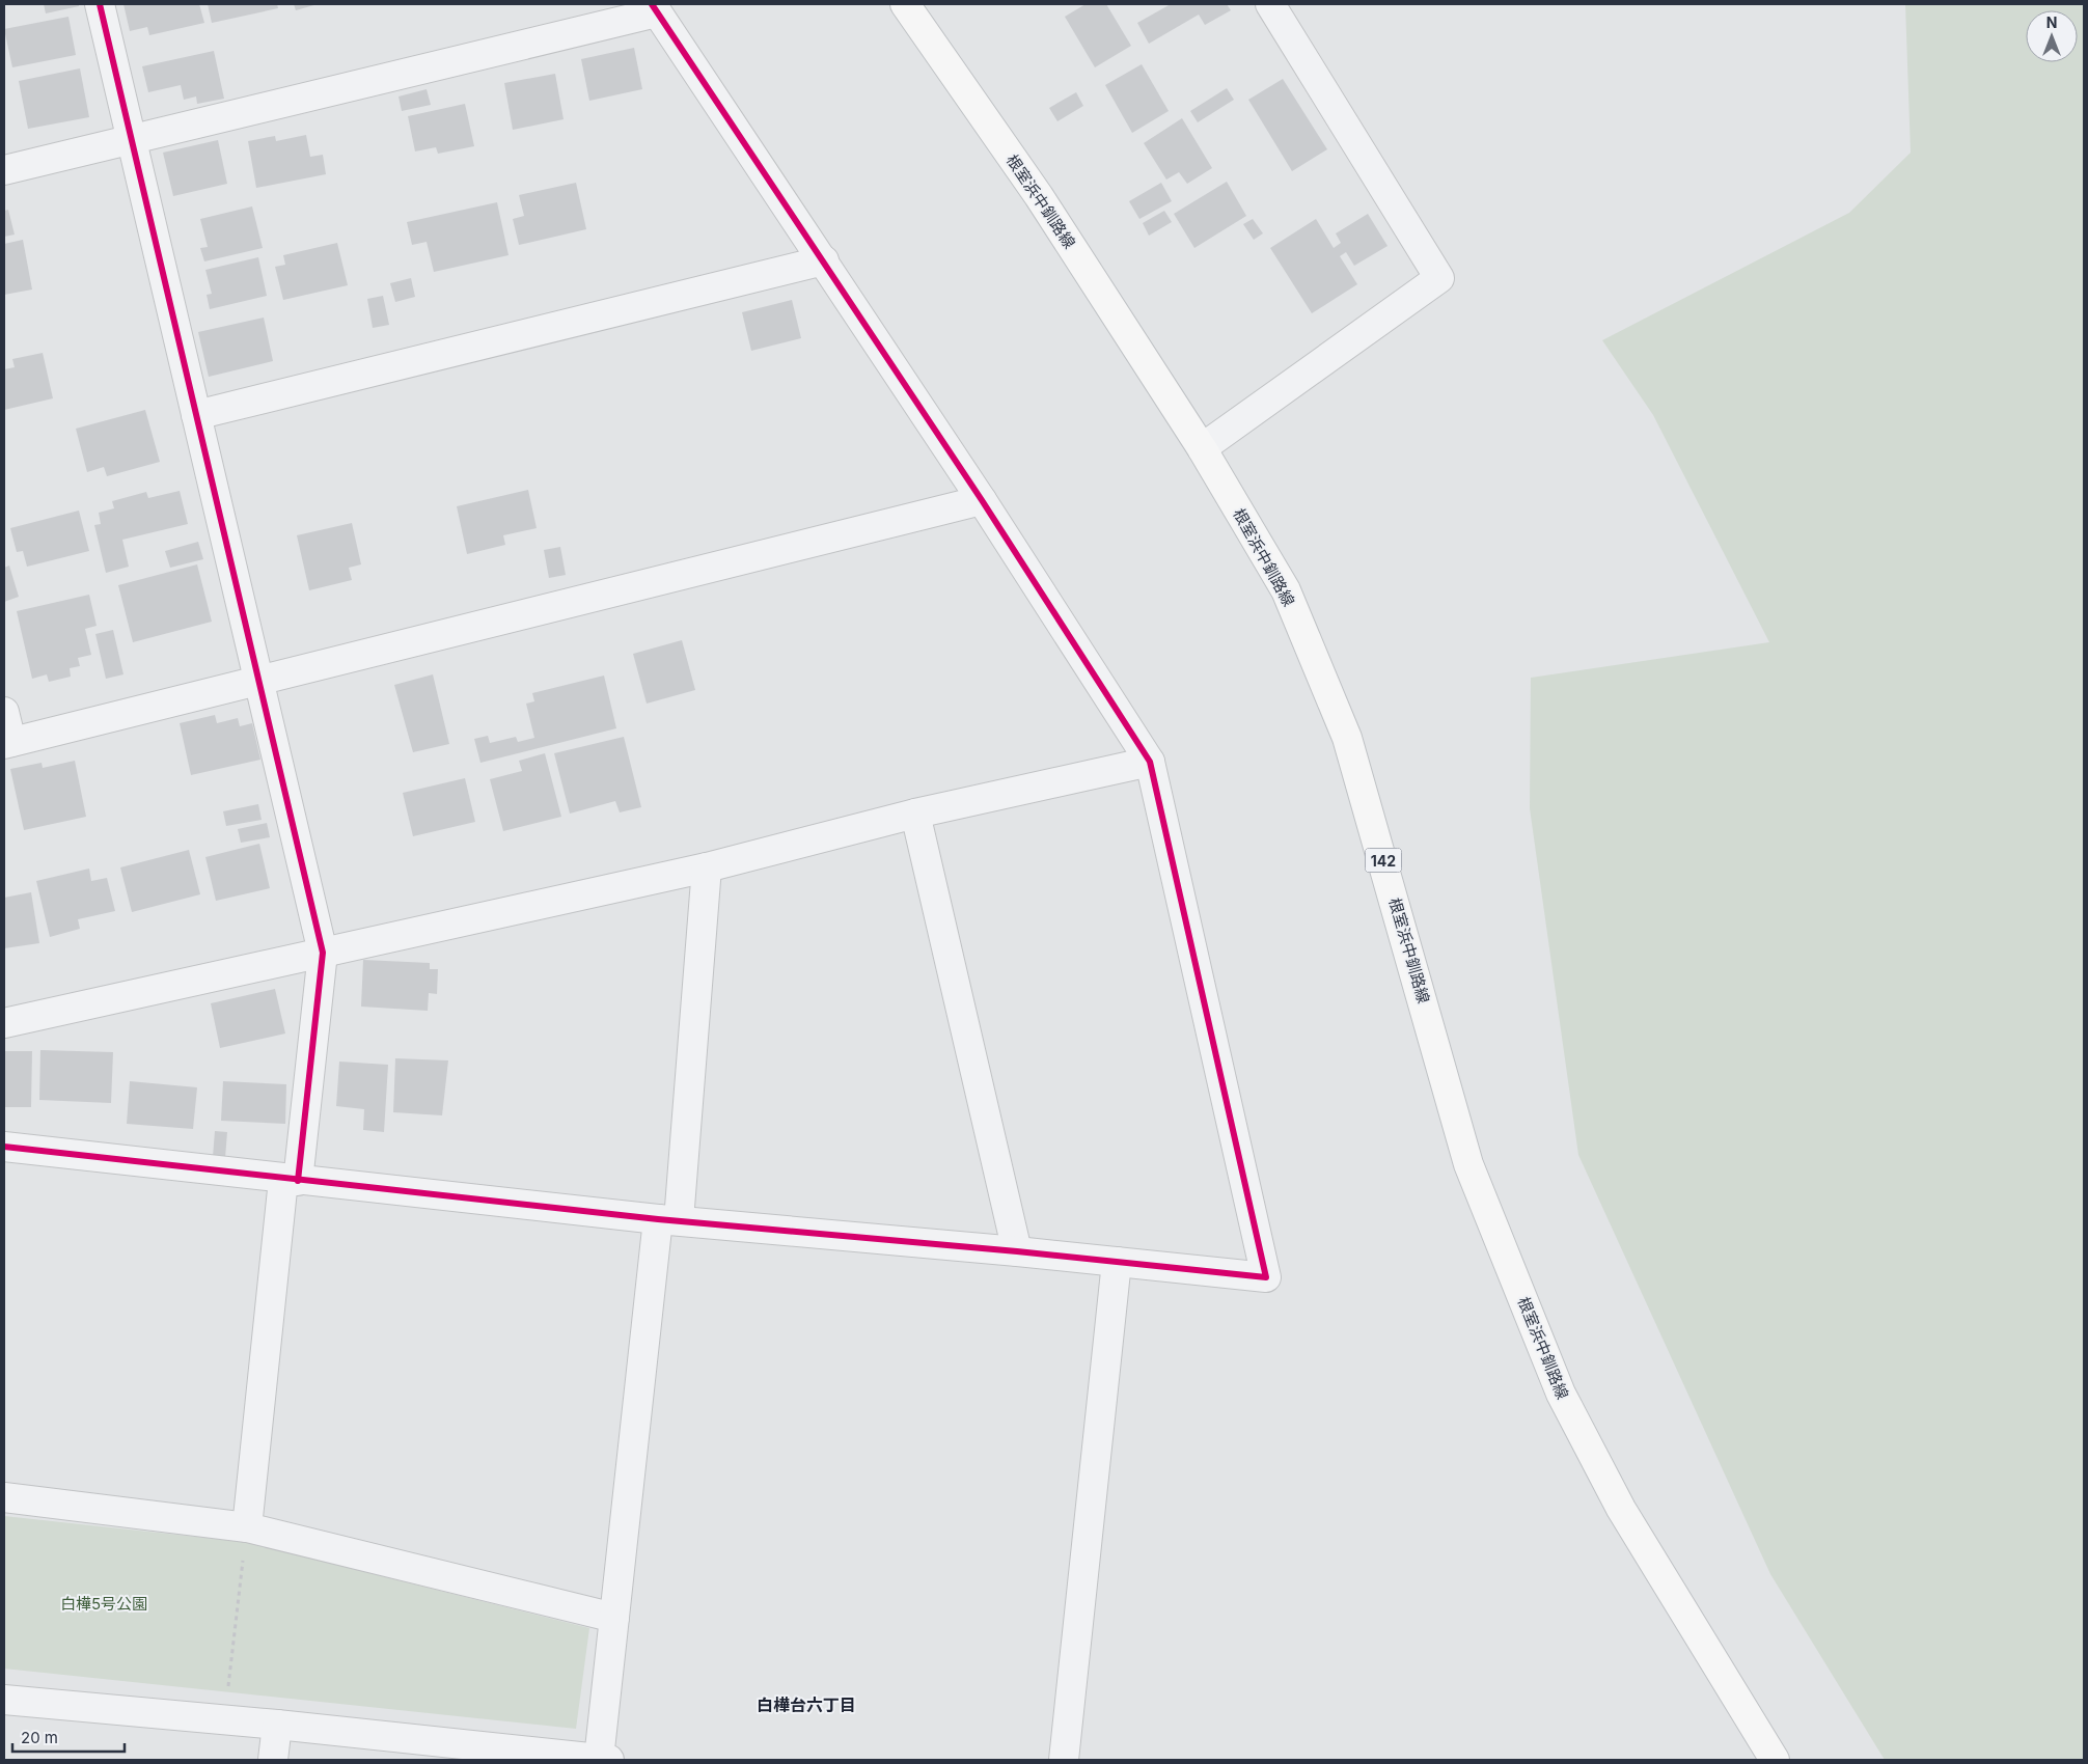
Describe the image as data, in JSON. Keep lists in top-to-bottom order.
{
  "streets": {
    "main road": ["根室浜中釧路線", "142"]
  },
  "districts": ["白樺台六丁目"],
  "parks": ["白樺5号公園"],
  "scale_bar": "20 m",
  "north": "top"
}
